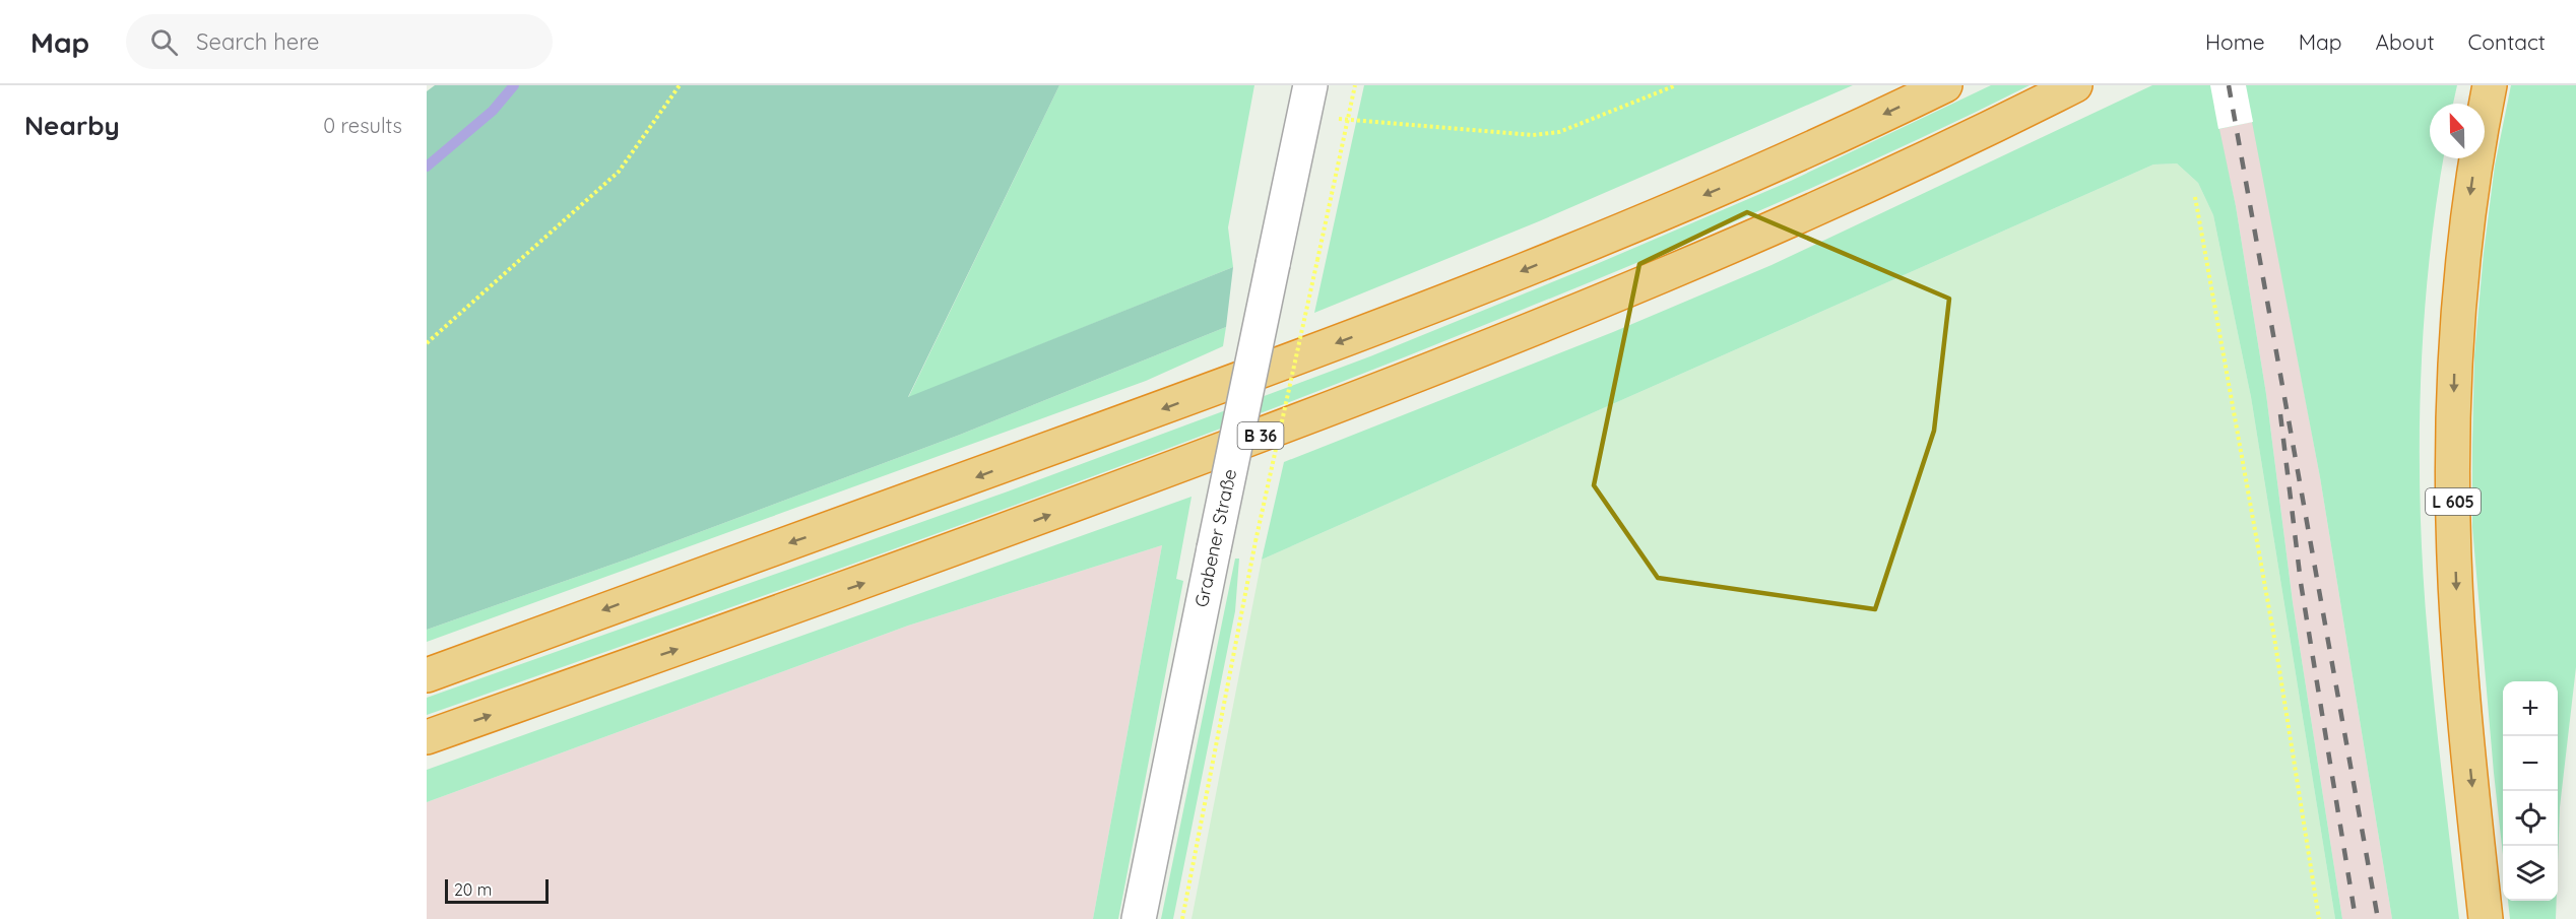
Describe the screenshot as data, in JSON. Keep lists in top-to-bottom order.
{
  "streets": {
    "highway": ["B 36", "L 605"],
    "street": ["Grabener Straße"]
  },
  "scale_bar": "20 m",
  "north": "top",
  "page": {
    "header": "Map",
    "search": "Search here",
    "nav": [
      "Home",
      "Map",
      "About",
      "Contact"
    ],
    "heading": ["Nearby", "0 results"],
    "map_buttons": ["+", "−"],
    "scale": "20 m"
  }
}
